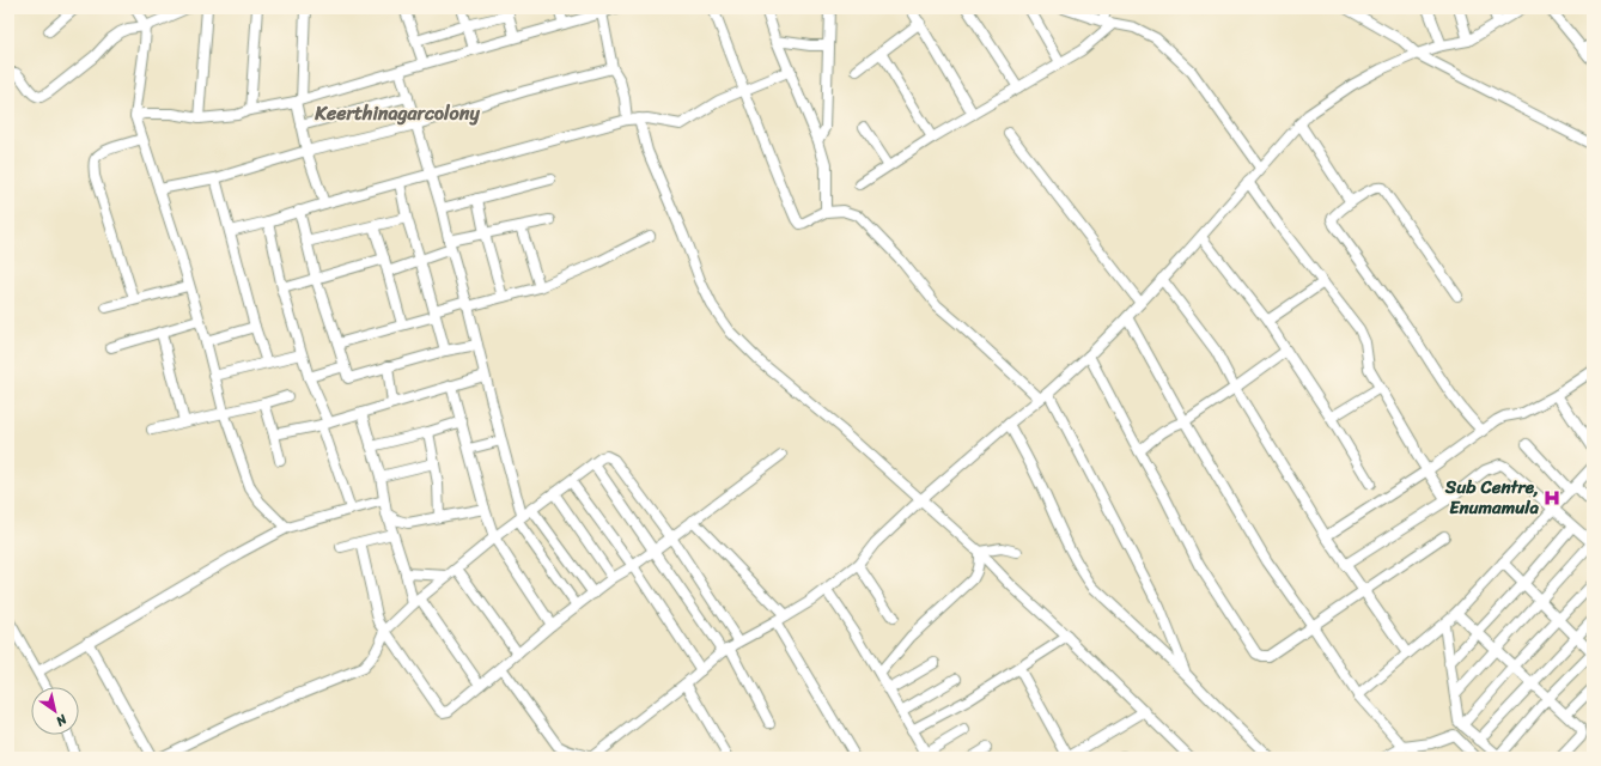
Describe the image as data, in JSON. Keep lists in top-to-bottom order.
{
  "districts": ["Keerthinagarcolony"],
  "places": {
    "hospital": ["Sub Centre, Enumamula"]
  },
  "north": "bottom right"
}
